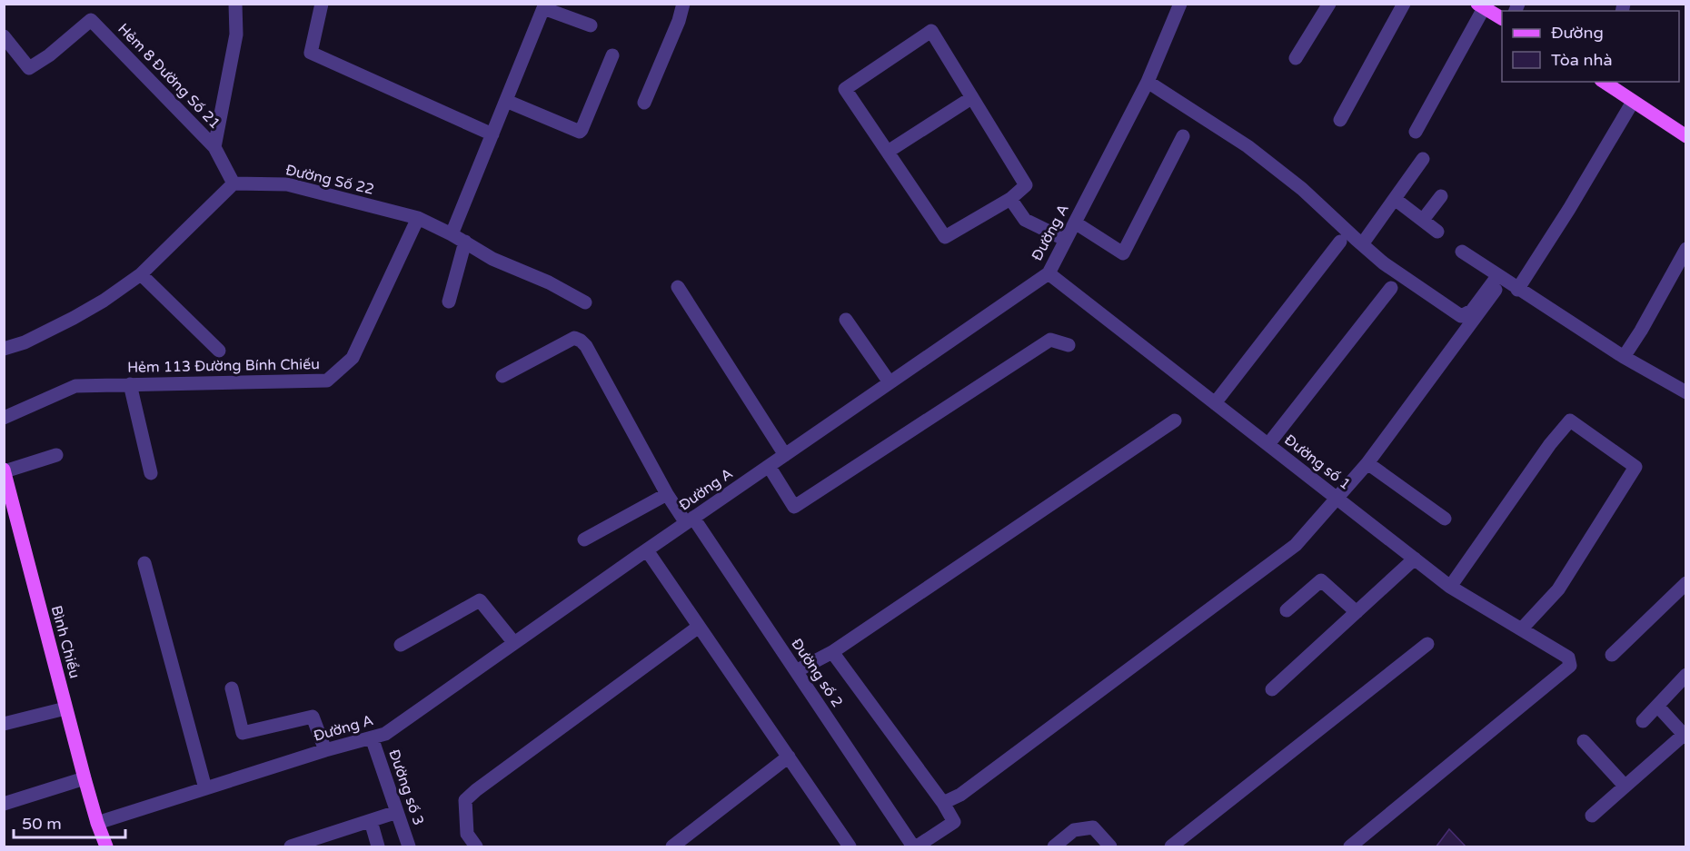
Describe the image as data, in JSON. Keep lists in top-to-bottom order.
{
  "streets": {
    "main road": ["Bình Chiểu"],
    "street": [
      "Hẻm 8 Đường Số 21",
      "Đường Số 22",
      "Đường A",
      "Hẻm 113 Đường Bính Chiếu",
      "Đường số 1",
      "Đường số 2",
      "Đường số 3"
    ]
  },
  "crossings": [
    ["Đường Số 22", "Hẻm 113 Đường Bính Chiếu"],
    ["Đường A", "Đường số 1"],
    ["Đường A", "Bình Chiểu"],
    ["Đường A", "Đường số 2"],
    ["Đường A", "Đường số 3"]
  ],
  "legend": ["Đường", "Tòa nhà"],
  "scale_bar": "50 m"
}
